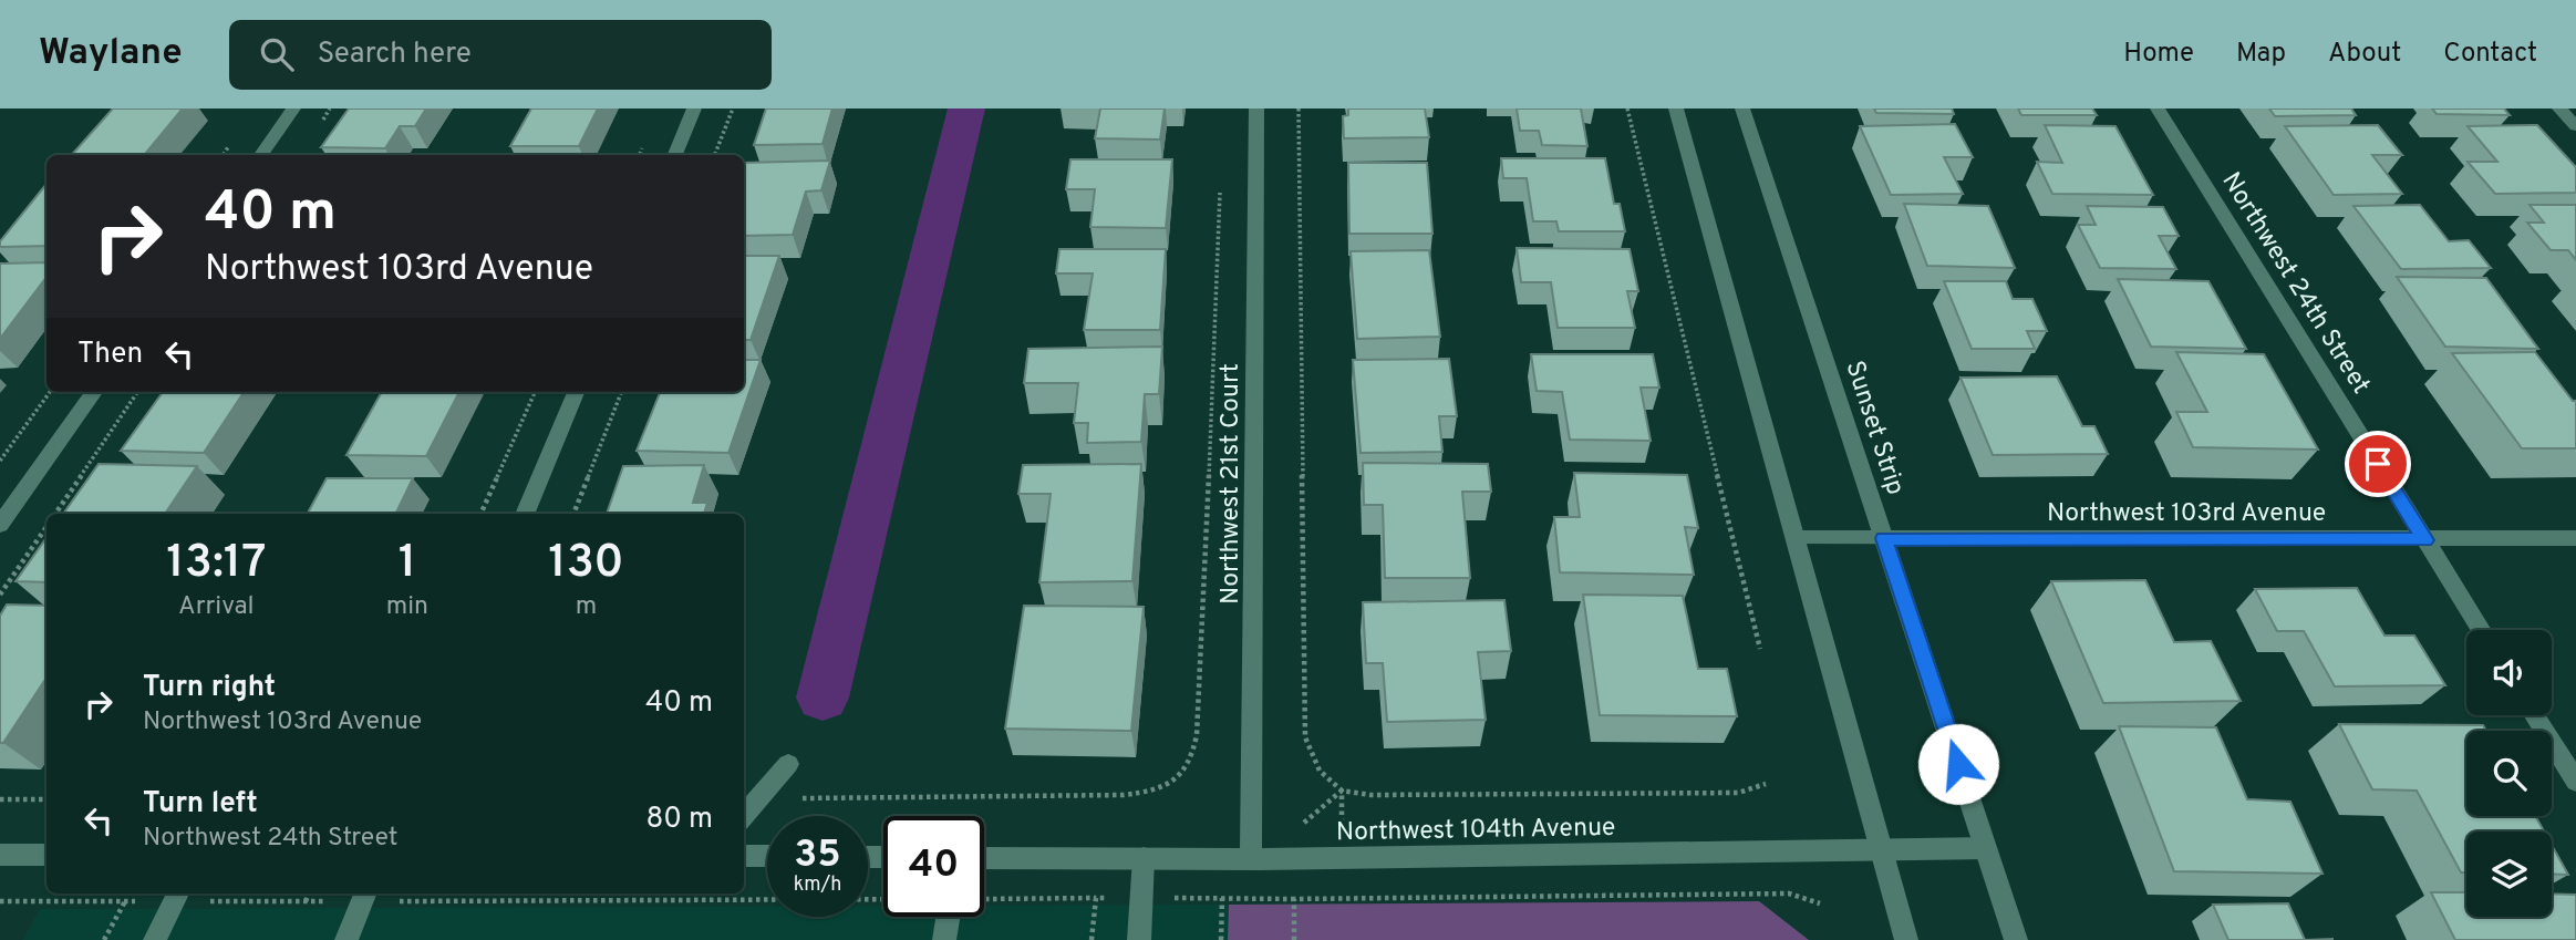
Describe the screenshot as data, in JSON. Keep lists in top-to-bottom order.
{
  "streets": {
    "street": [
      "Northwest 24th Street",
      "Sunset Strip",
      "Northwest 21st Court",
      "Northwest 103rd Avenue",
      "Northwest 104th Avenue"
    ]
  },
  "crossings": [
    ["Northwest 24th Street", "Northwest 103rd Avenue"],
    ["Sunset Strip", "Northwest 103rd Avenue"],
    ["Sunset Strip", "Northwest 104th Avenue"],
    ["Northwest 21st Court", "Northwest 104th Avenue"]
  ],
  "page": {
    "header": "Waylane",
    "search": "Search here",
    "nav": [
      "Home",
      "Map",
      "About",
      "Contact"
    ],
    "turn": ["40 m", "Northwest 103rd Avenue"],
    "then": "Then",
    "eta": [
      "13:17",
      "Arrival",
      "1",
      "min",
      "130",
      "m"
    ],
    "list": [
      {
        "name": "Turn right",
        "note": "Northwest 103rd Avenue",
        "value": "40 m"
      },
      {
        "name": "Turn left",
        "note": "Northwest 24th Street",
        "value": "80 m"
      }
    ],
    "speed": "35 km/h",
    "limit": "40"
  }
}
